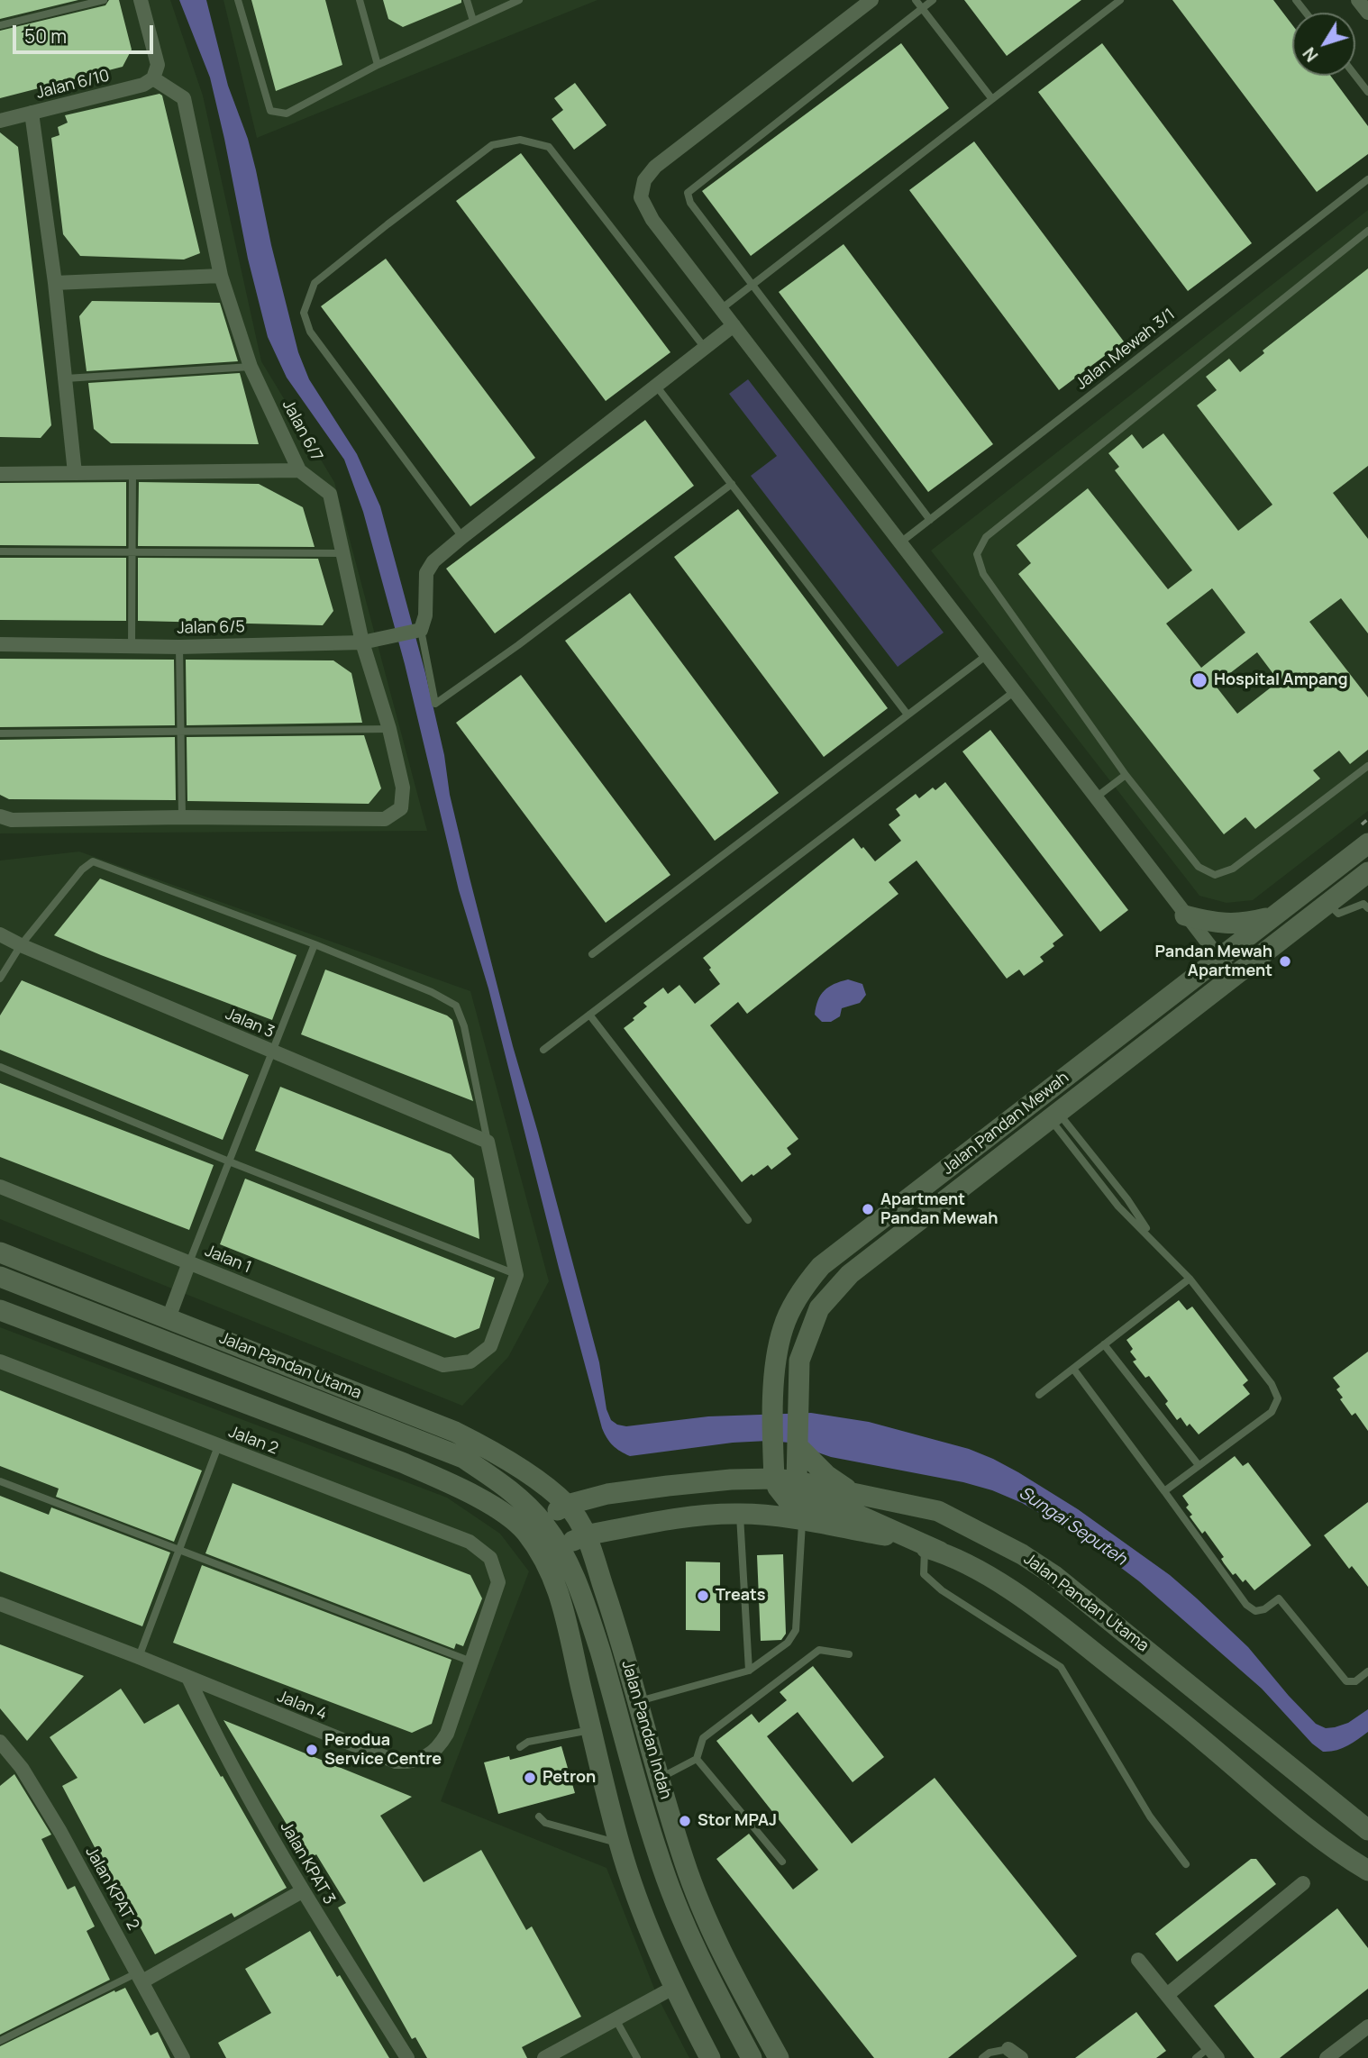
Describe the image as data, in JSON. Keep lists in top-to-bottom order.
{
  "streets": {
    "main road": ["Jalan Pandan Mewah", "Jalan Pandan Utama", "Jalan Pandan Indah"],
    "street": [
      "Jalan 6/10",
      "Jalan 6/7",
      "Jalan 6/5",
      "Jalan 3",
      "Jalan 1",
      "Jalan 2",
      "Jalan 4",
      "Jalan KPAT 3",
      "Jalan KPAT 2"
    ],
    "lane": ["Jalan Mewah 3/1"]
  },
  "crossings": [
    ["Jalan 6/10", "Jalan 6/7"],
    ["Jalan 6/7", "Jalan 6/5"],
    ["Jalan Pandan Mewah", "Jalan Pandan Utama"],
    ["Jalan Pandan Utama", "Jalan Pandan Indah"],
    ["Jalan 2", "Jalan 4"],
    ["Jalan 4", "Jalan KPAT 3"]
  ],
  "water": ["Sungai Seputeh"],
  "places": [
    "Hospital Ampang",
    "Pandan Mewah Apartment",
    "Apartment Pandan Mewah",
    "Treats",
    "Perodua Service Centre",
    "Petron",
    "Stor MPAJ"
  ],
  "scale_bar": "50 m",
  "north": "bottom left"
}
